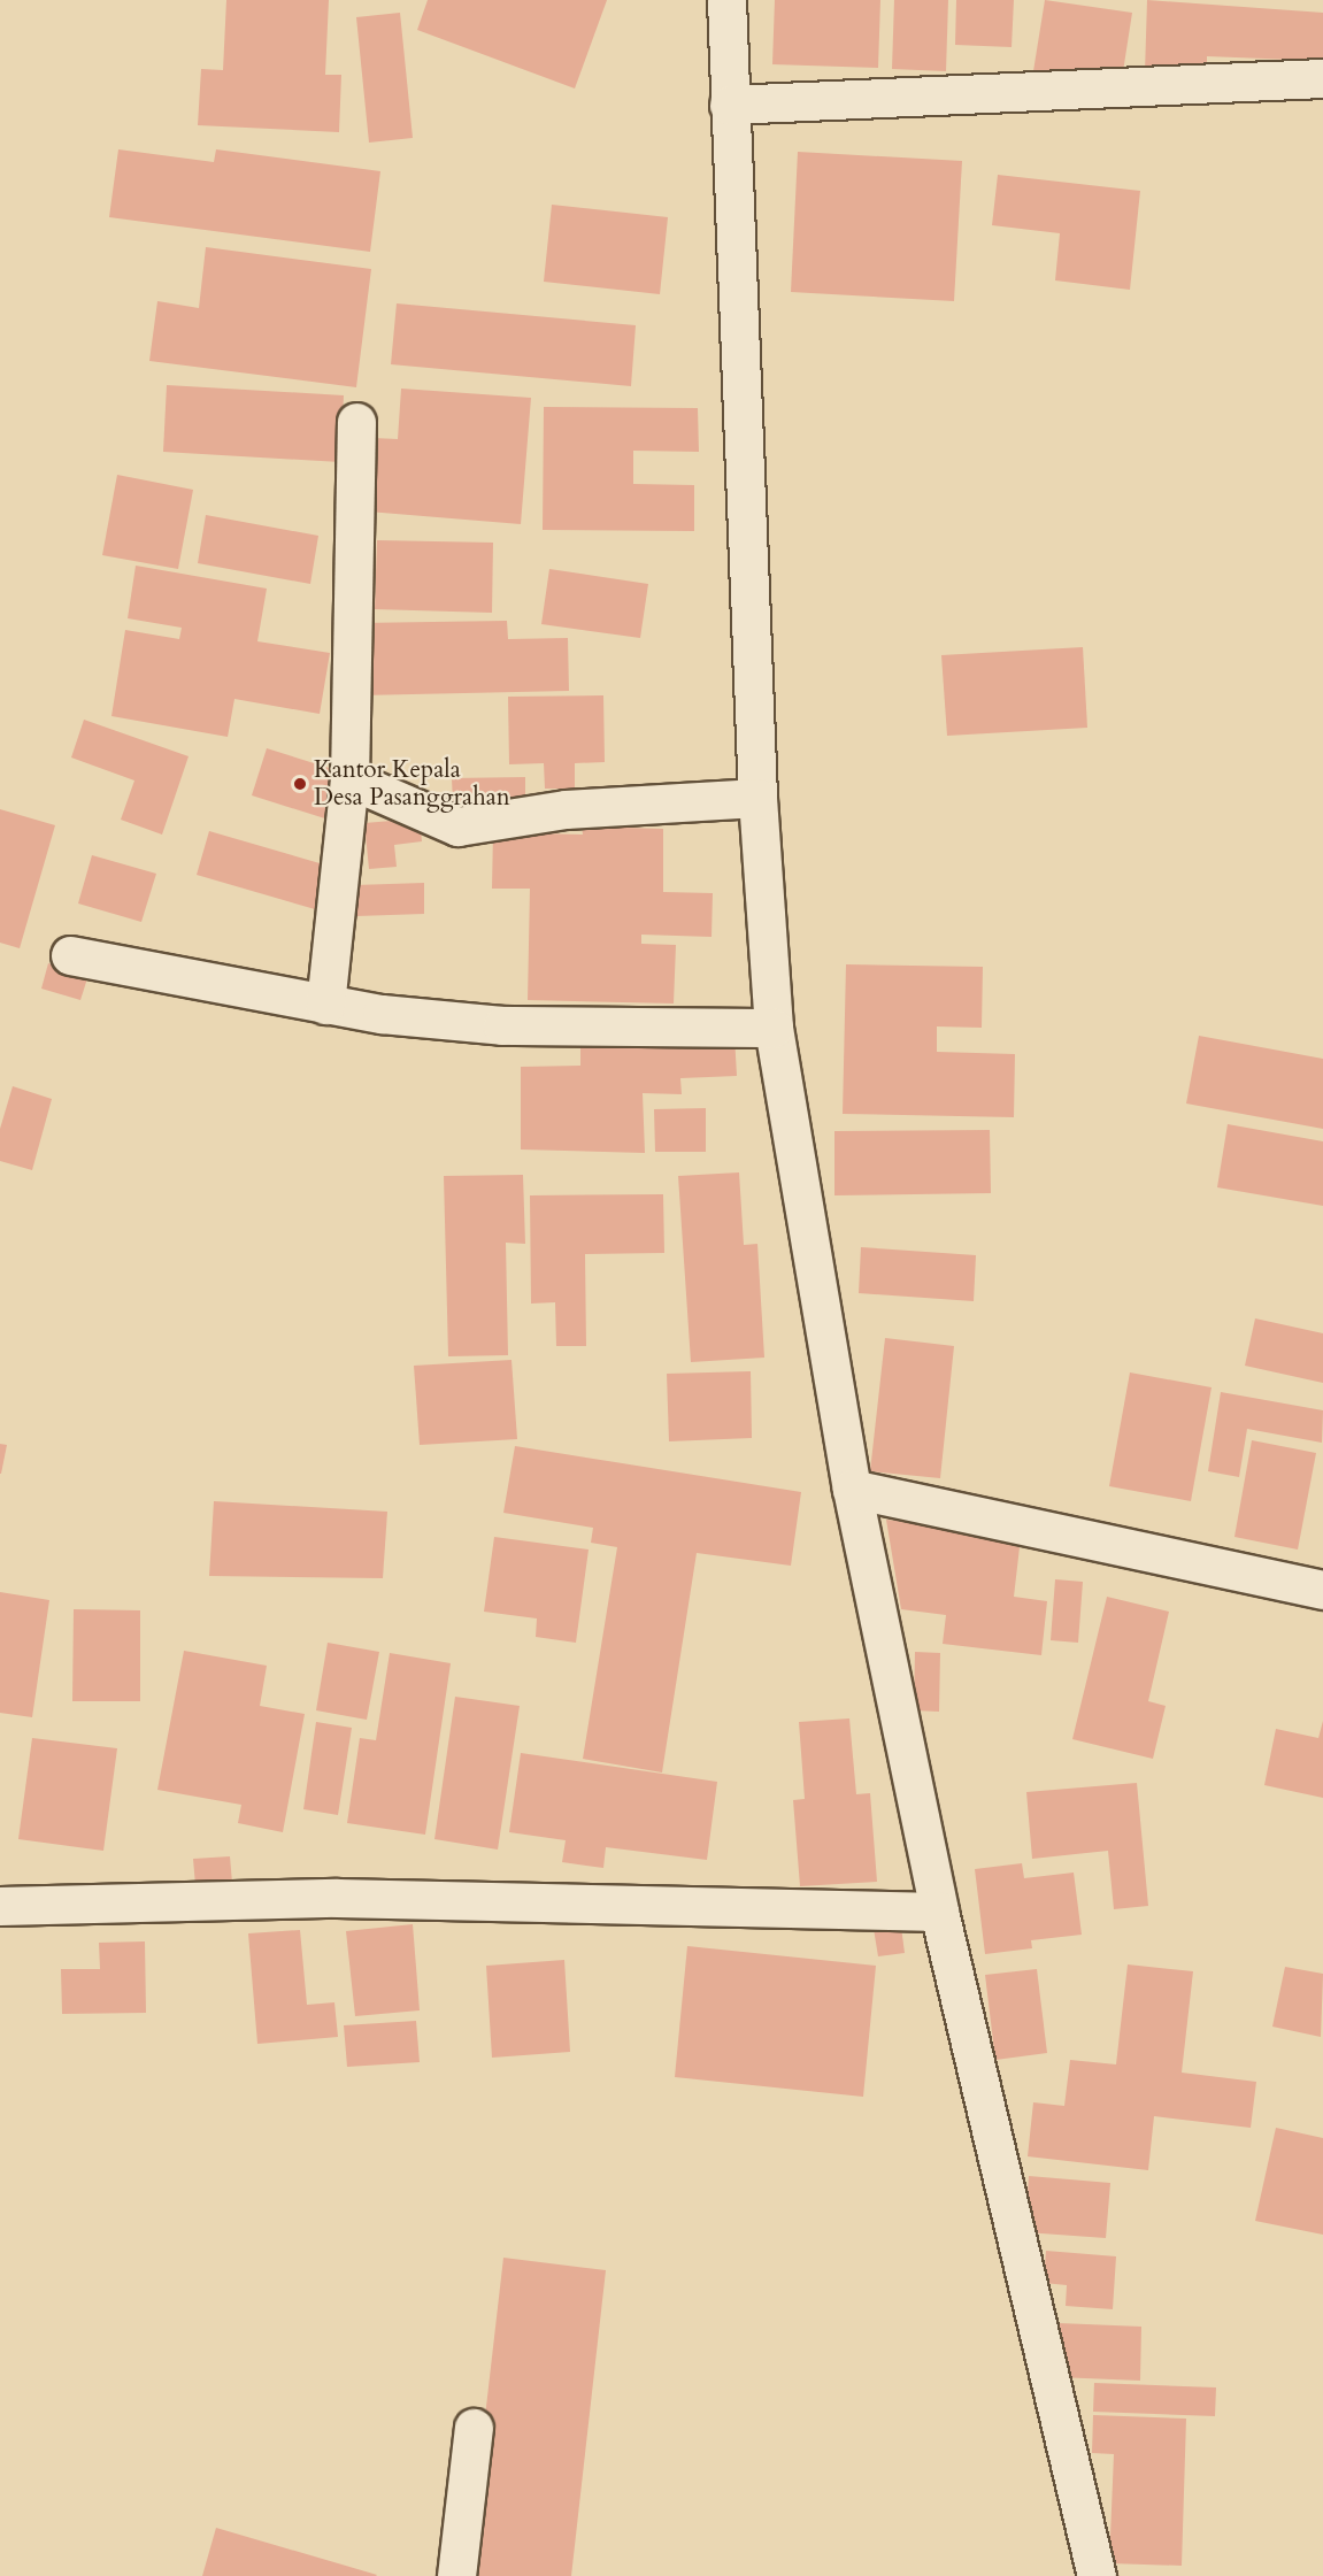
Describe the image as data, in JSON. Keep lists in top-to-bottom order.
{
  "places": ["Kantor Kepala Desa Pasanggrahan"]
}
